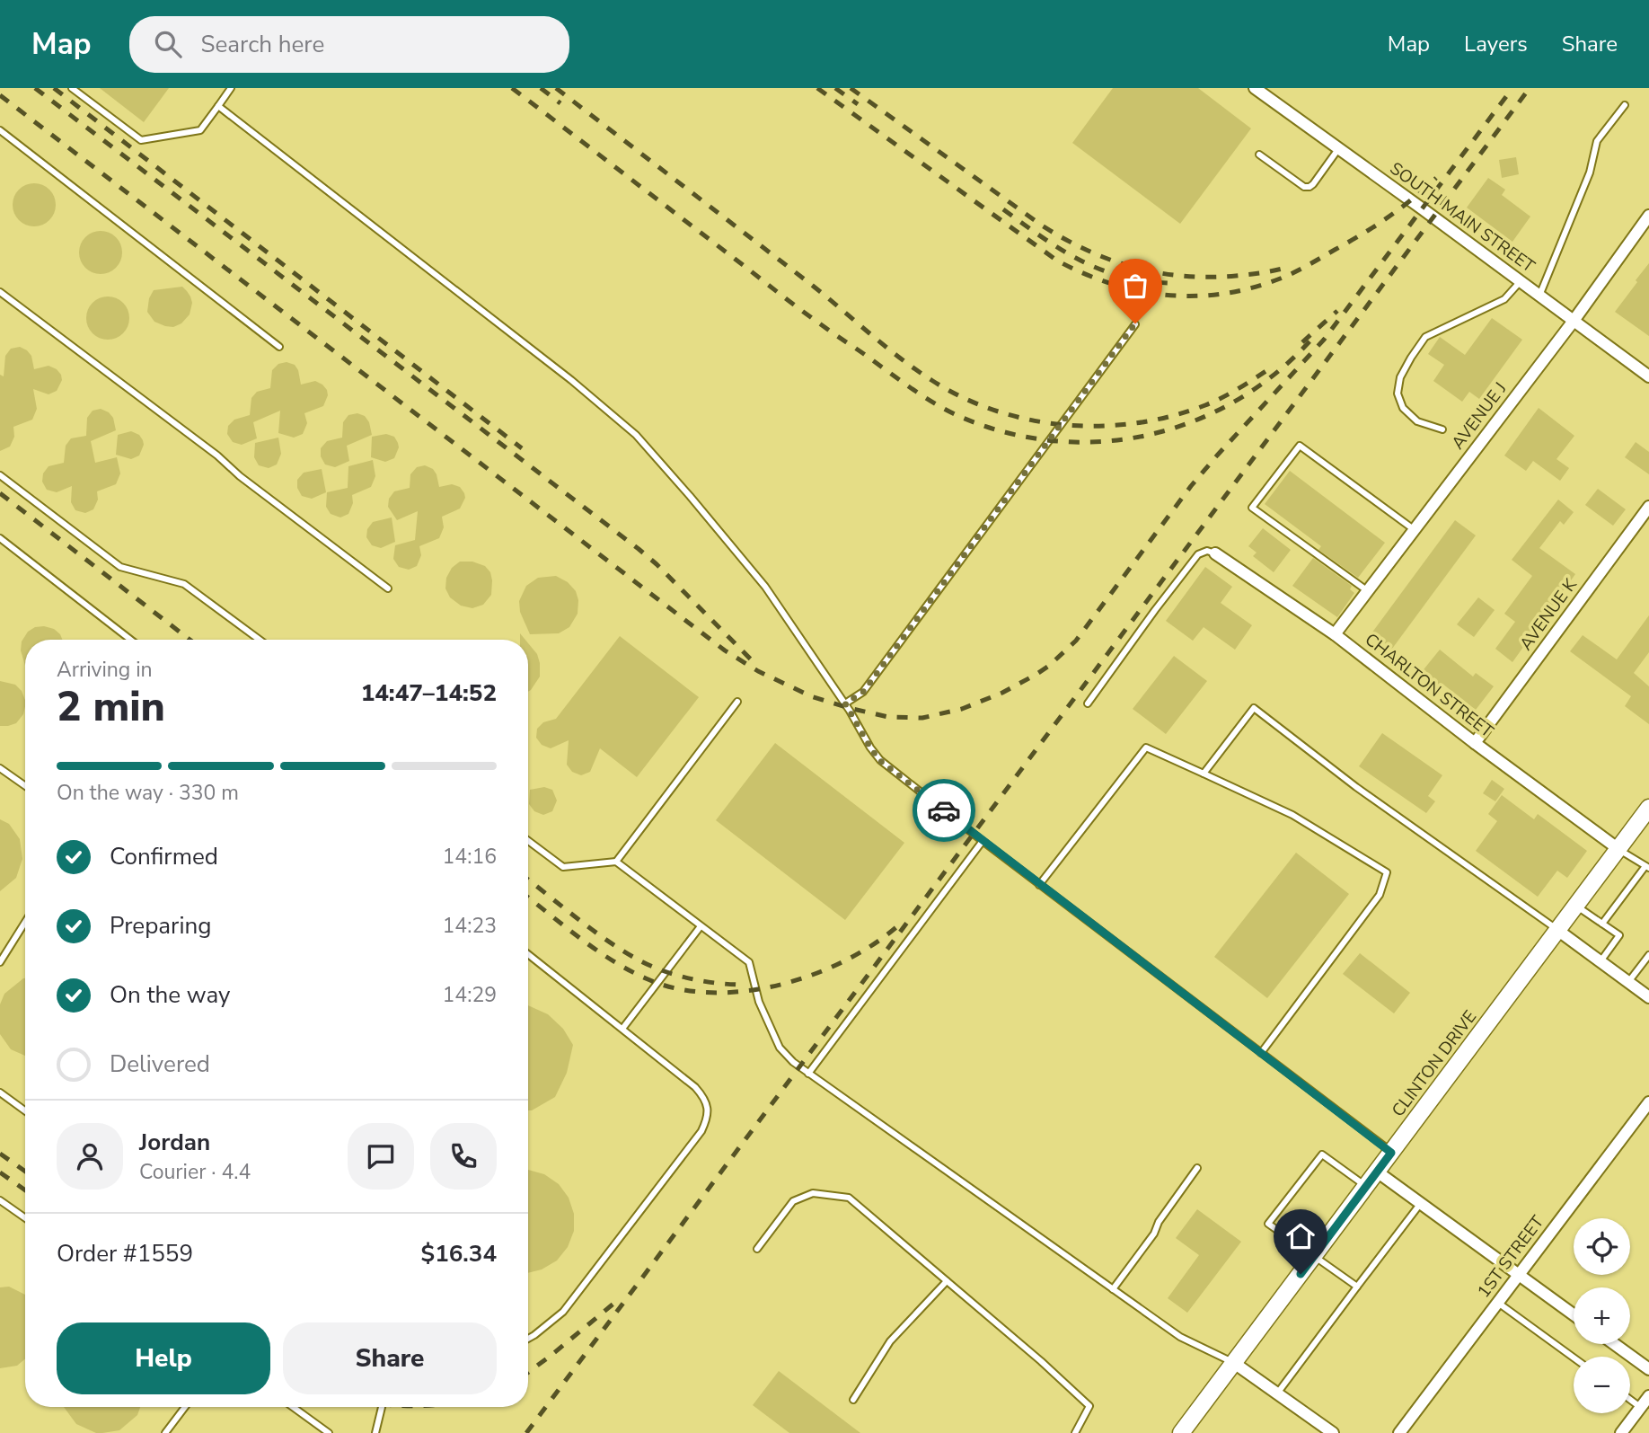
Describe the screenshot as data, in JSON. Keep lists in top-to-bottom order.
{
  "streets": {
    "main road": ["CLINTON DRIVE"],
    "street": [
      "SOUTH MAIN STREET",
      "AVENUE J",
      "AVENUE K",
      "CHARLTON STREET",
      "1ST STREET"
    ]
  },
  "crossings": [
    ["SOUTH MAIN STREET", "AVENUE J"],
    ["AVENUE J", "CHARLTON STREET"],
    ["AVENUE K", "CHARLTON STREET"],
    ["CHARLTON STREET", "CLINTON DRIVE"]
  ],
  "page": {
    "header": "Map",
    "search": "Search here",
    "nav": ["Map", "Layers", "Share"],
    "heading": ["2 min", "Arriving in", "14:47–14:52"],
    "panel": [
      "Jordan",
      "Courier · 4.4",
      "Order #1559",
      "$16.34"
    ],
    "bar": "On the way · 330 m",
    "list": [
      ["Confirmed", "14:16"],
      ["Preparing", "14:23"],
      ["On the way", "14:29"],
      "Delivered"
    ],
    "map_buttons": ["+", "−"],
    "buttons": ["Help", "Share"]
  }
}
